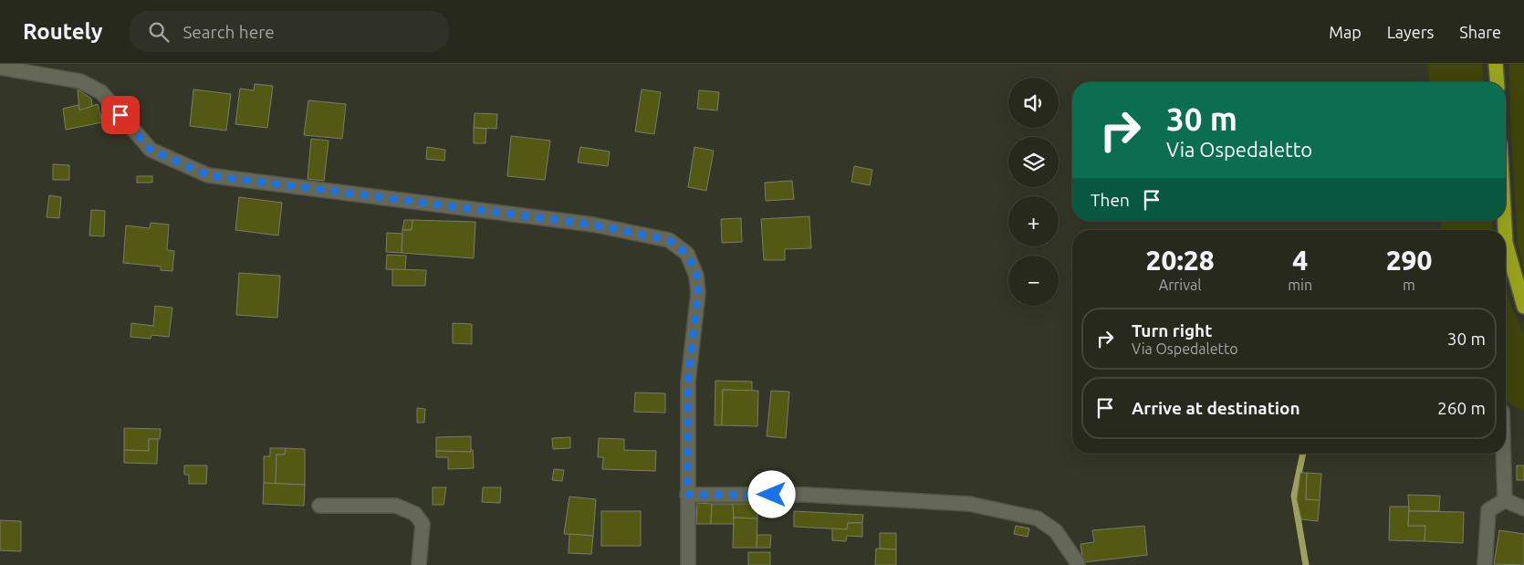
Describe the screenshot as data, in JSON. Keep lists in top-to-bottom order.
{
  "page": {
    "header": "Routely",
    "search": "Search here",
    "nav": ["Map", "Layers", "Share"],
    "map_buttons": ["+", "−"],
    "turn": ["30 m", "Via Ospedaletto"],
    "then": "Then",
    "eta": [
      "20:28",
      "Arrival",
      "4",
      "min",
      "290",
      "m"
    ],
    "list": [
      {
        "name": "Turn right",
        "note": "Via Ospedaletto",
        "value": "30 m"
      },
      {
        "name": "Arrive at destination",
        "value": "260 m"
      }
    ]
  }
}
